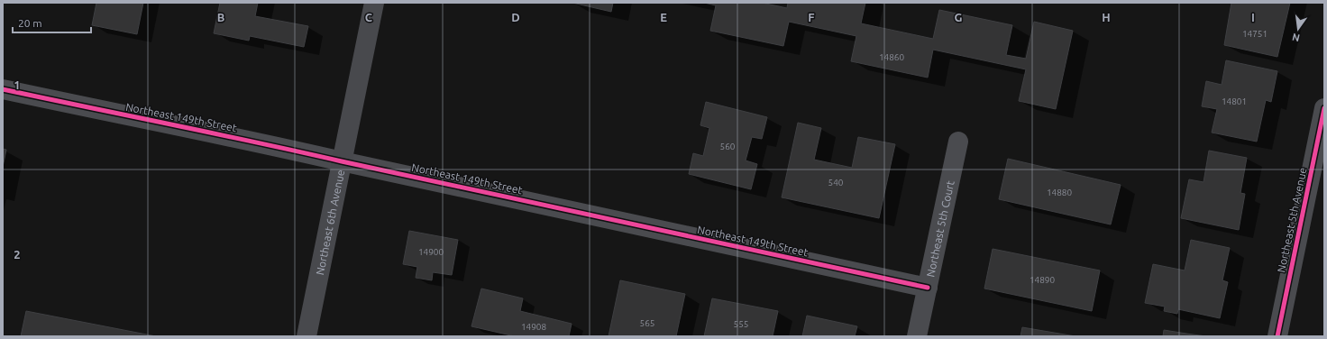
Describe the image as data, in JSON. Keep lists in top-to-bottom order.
{
  "streets": {
    "main road": ["Northeast 6th Avenue"],
    "street": ["Northeast 149th Street", "Northeast 5th Avenue", "Northeast 5th Court"]
  },
  "crossings": [
    ["Northeast 149th Street", "Northeast 6th Avenue"],
    ["Northeast 149th Street", "Northeast 5th Court"]
  ],
  "house_numbers": [
    "14751",
    "14860",
    "14801",
    "560",
    "540",
    "14880",
    "14900",
    "14890",
    "565",
    "555",
    "14908"
  ],
  "scale_bar": "20 m",
  "north": "bottom",
  "grid": {
    "columns": [
      "B",
      "C",
      "D",
      "E",
      "F",
      "G",
      "H",
      "I"
    ],
    "rows": ["1", "2"]
  }
}
